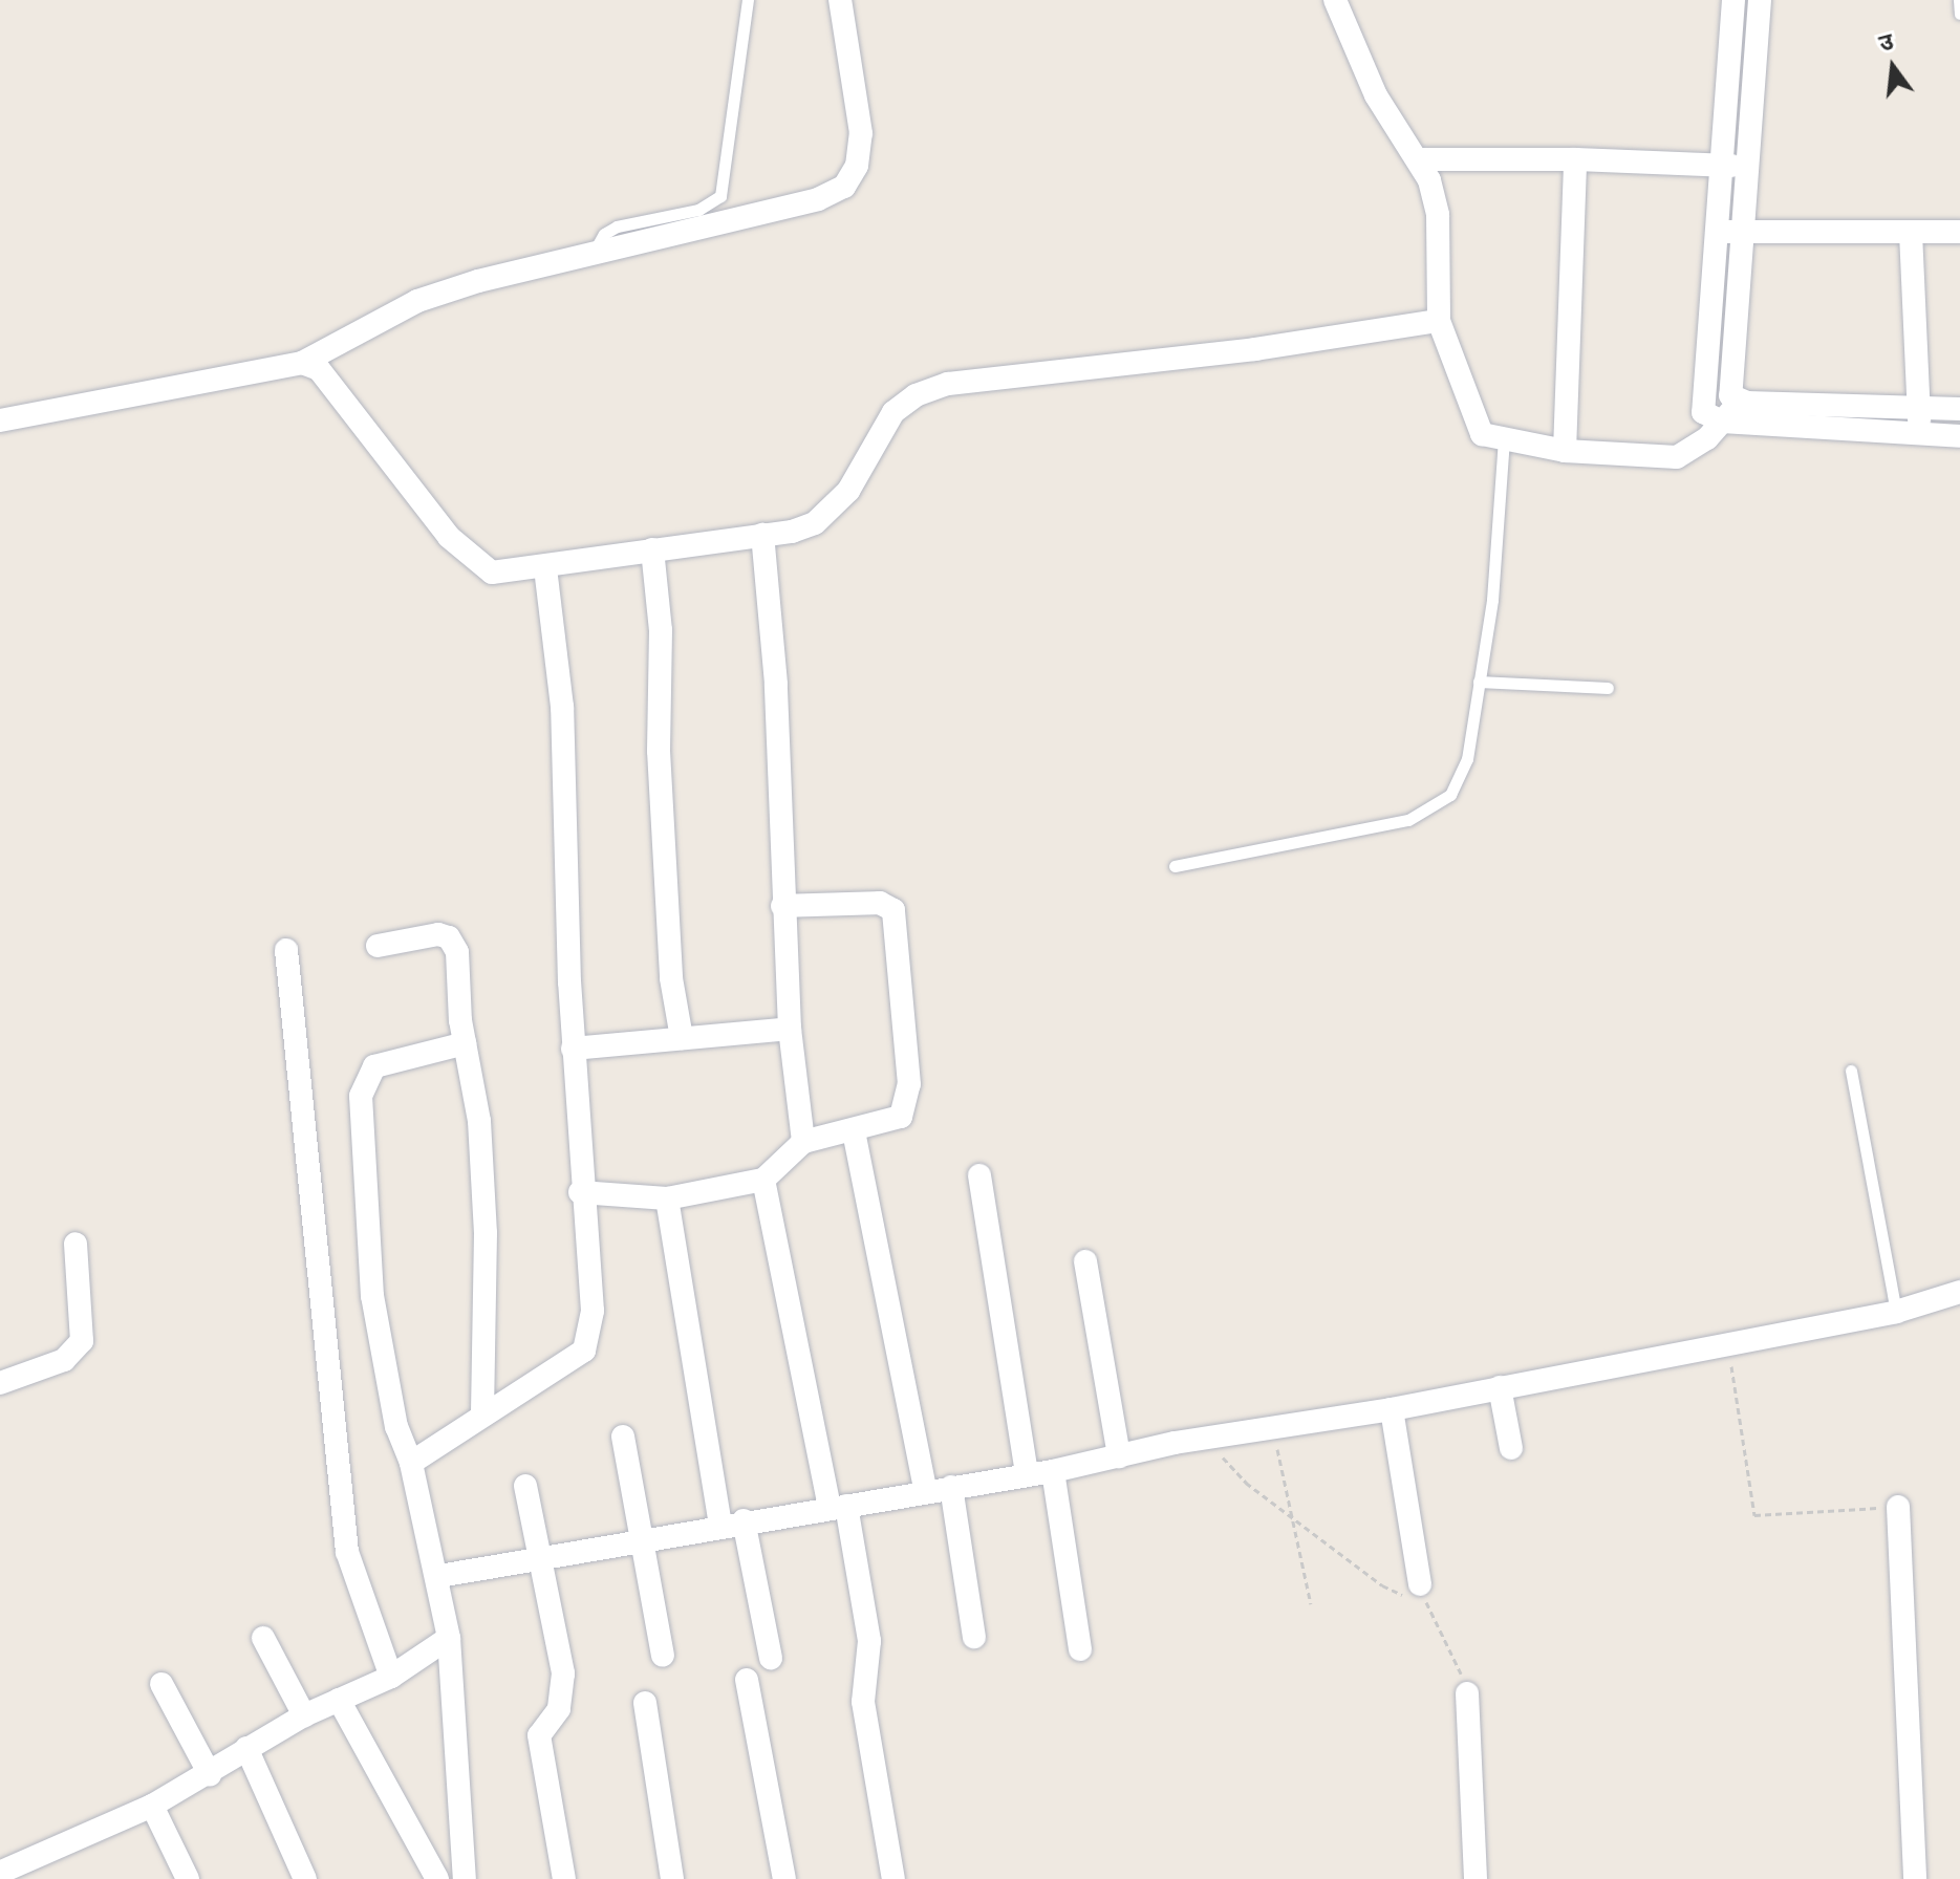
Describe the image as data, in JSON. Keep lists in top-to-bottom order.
{
  "north": "top"
}
